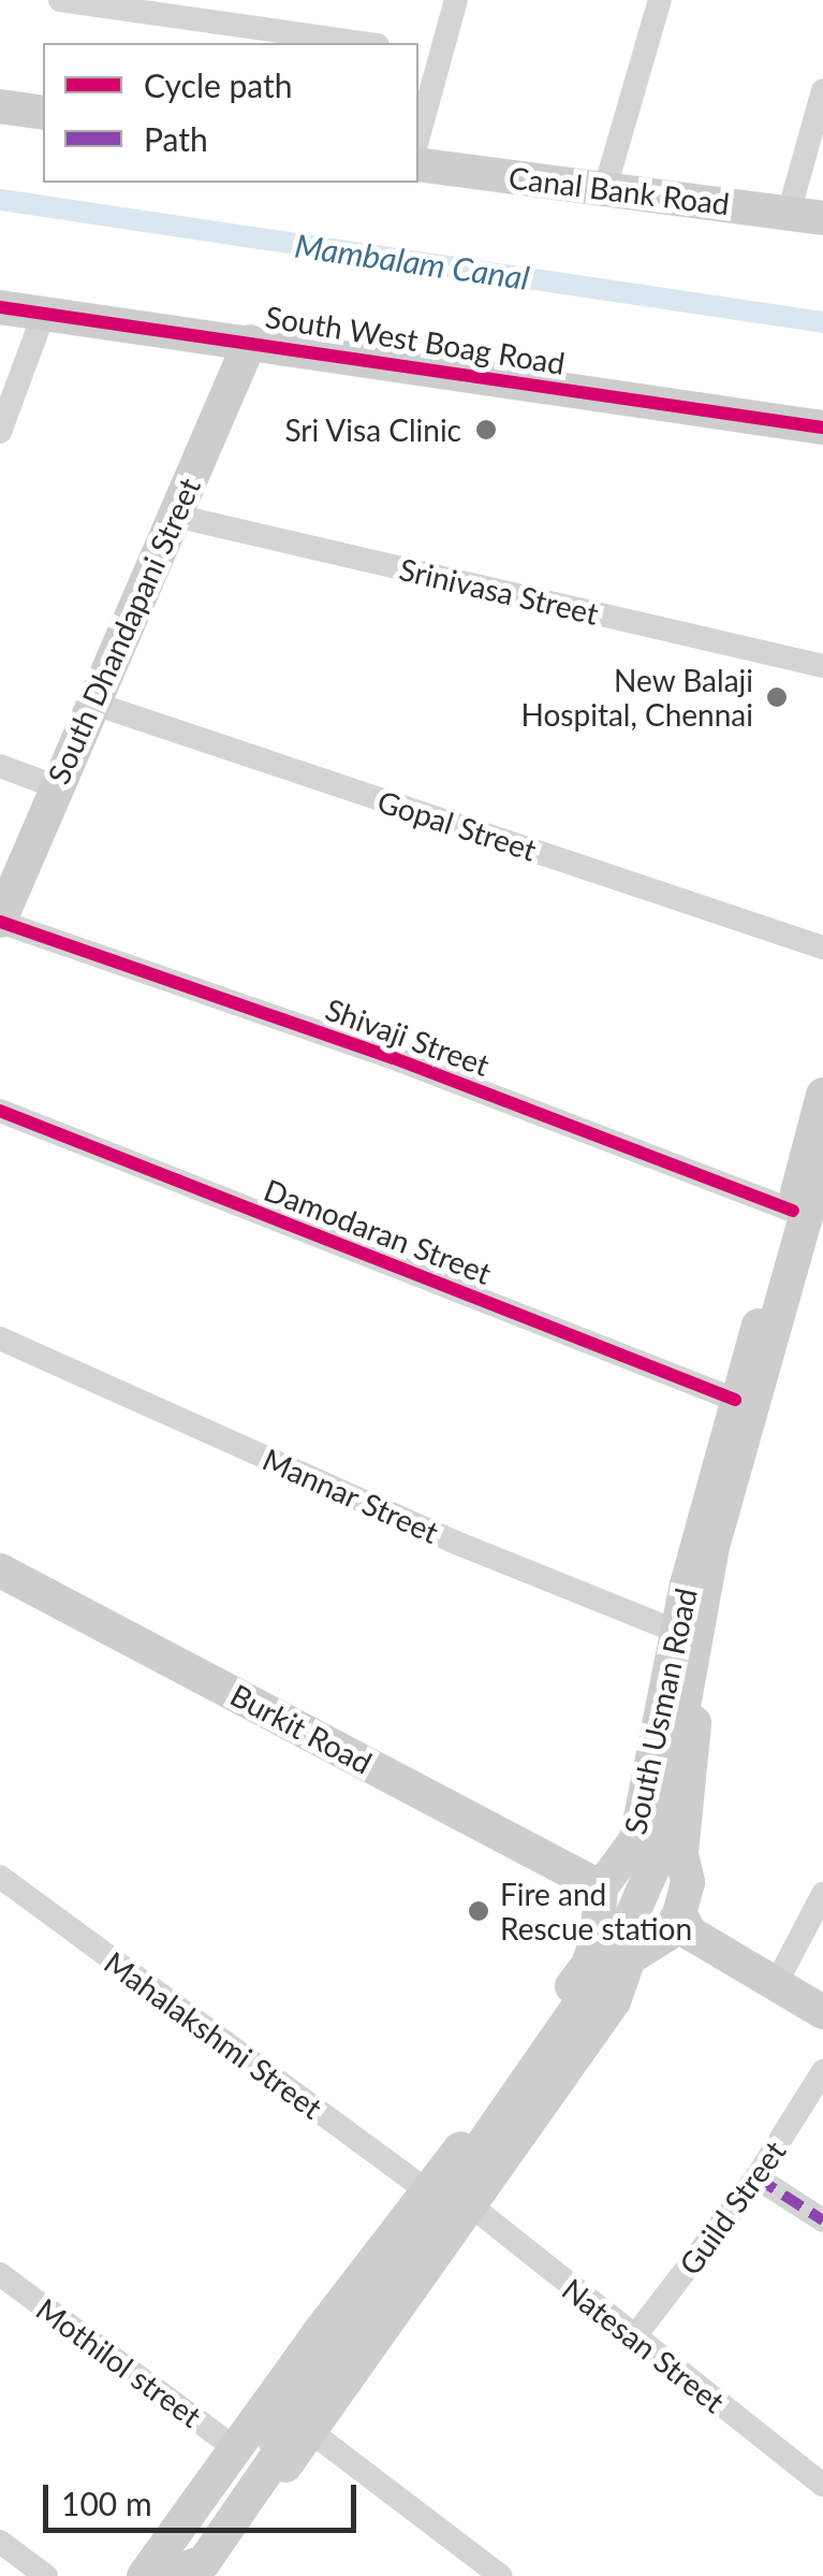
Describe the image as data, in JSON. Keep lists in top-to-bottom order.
{
  "streets": {
    "main road": [
      "Canal Bank Road",
      "South West Boag Road",
      "South Dhandapani Street",
      "South Usman Road",
      "Burkit Road"
    ],
    "street": [
      "Srinivasa Street",
      "Gopal Street",
      "Shivaji Street",
      "Damodaran Street",
      "Mannar Street",
      "Mahalakshmi Street",
      "Guild Street",
      "Natesan Street",
      "Mothilol street"
    ]
  },
  "crossings": [
    ["South West Boag Road", "South Dhandapani Street"],
    ["Srinivasa Street", "South Dhandapani Street"],
    ["South Dhandapani Street", "Gopal Street"],
    ["South Dhandapani Street", "Shivaji Street"],
    ["Shivaji Street", "South Usman Road"],
    ["Damodaran Street", "South Usman Road"],
    ["Mannar Street", "South Usman Road"],
    ["South Usman Road", "Burkit Road"],
    ["South Usman Road", "Mahalakshmi Street"],
    ["South Usman Road", "Natesan Street"],
    ["South Usman Road", "Mothilol street"],
    ["Guild Street", "Natesan Street"]
  ],
  "water": ["Mambalam Canal"],
  "places": ["Sri Visa Clinic", "New Balaji Hospital, Chennai", "Fire and Rescue station"],
  "legend": ["Cycle path", "Path"],
  "scale_bar": "100 m"
}
